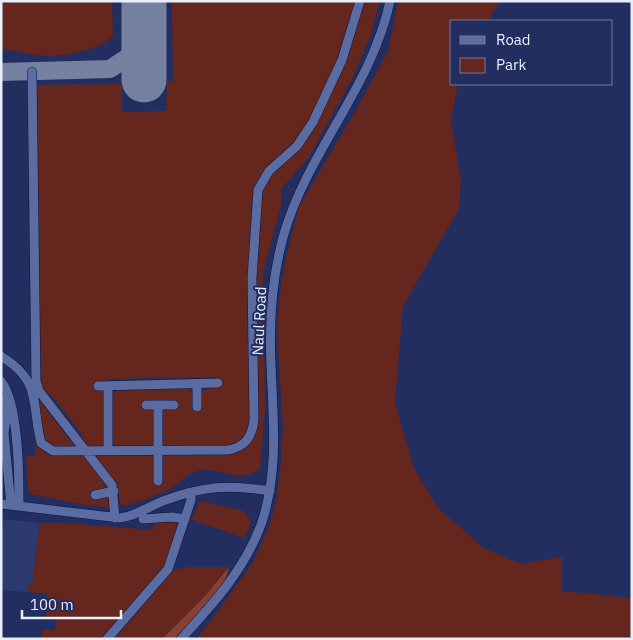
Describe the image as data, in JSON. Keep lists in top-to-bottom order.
{
  "streets": {
    "street": ["Naul Road"]
  },
  "legend": ["Road", "Park"],
  "scale_bar": "100 m"
}
